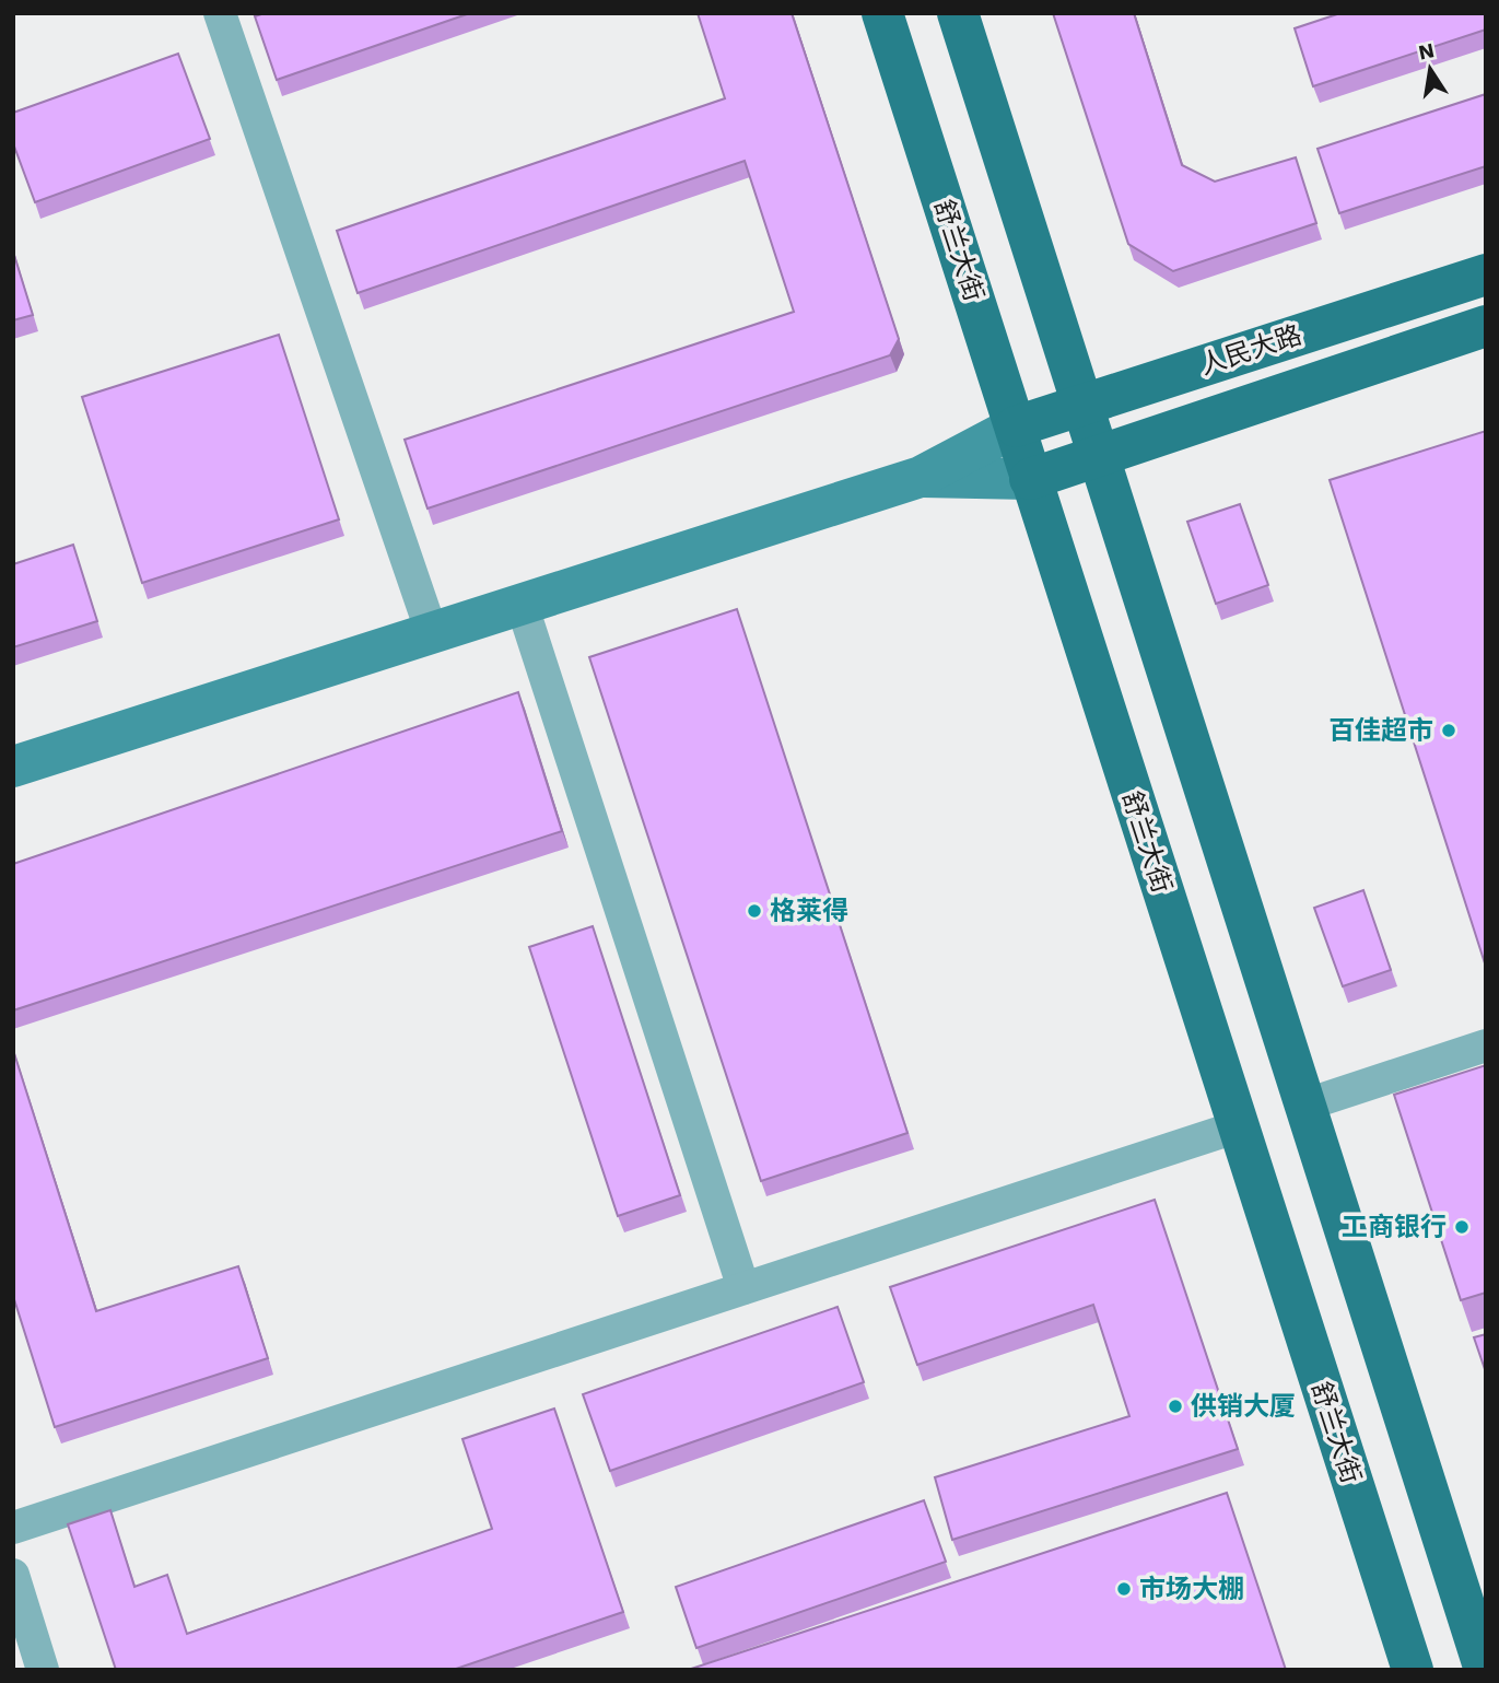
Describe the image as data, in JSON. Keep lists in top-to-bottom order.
{
  "streets": {
    "main road": ["舒兰大街", "人民大路"]
  },
  "crossings": [
    ["舒兰大街", "人民大路"]
  ],
  "places": [
    "百佳超市",
    "格莱得",
    "工商银行",
    "供销大厦",
    "市场大棚"
  ],
  "north": "top"
}
